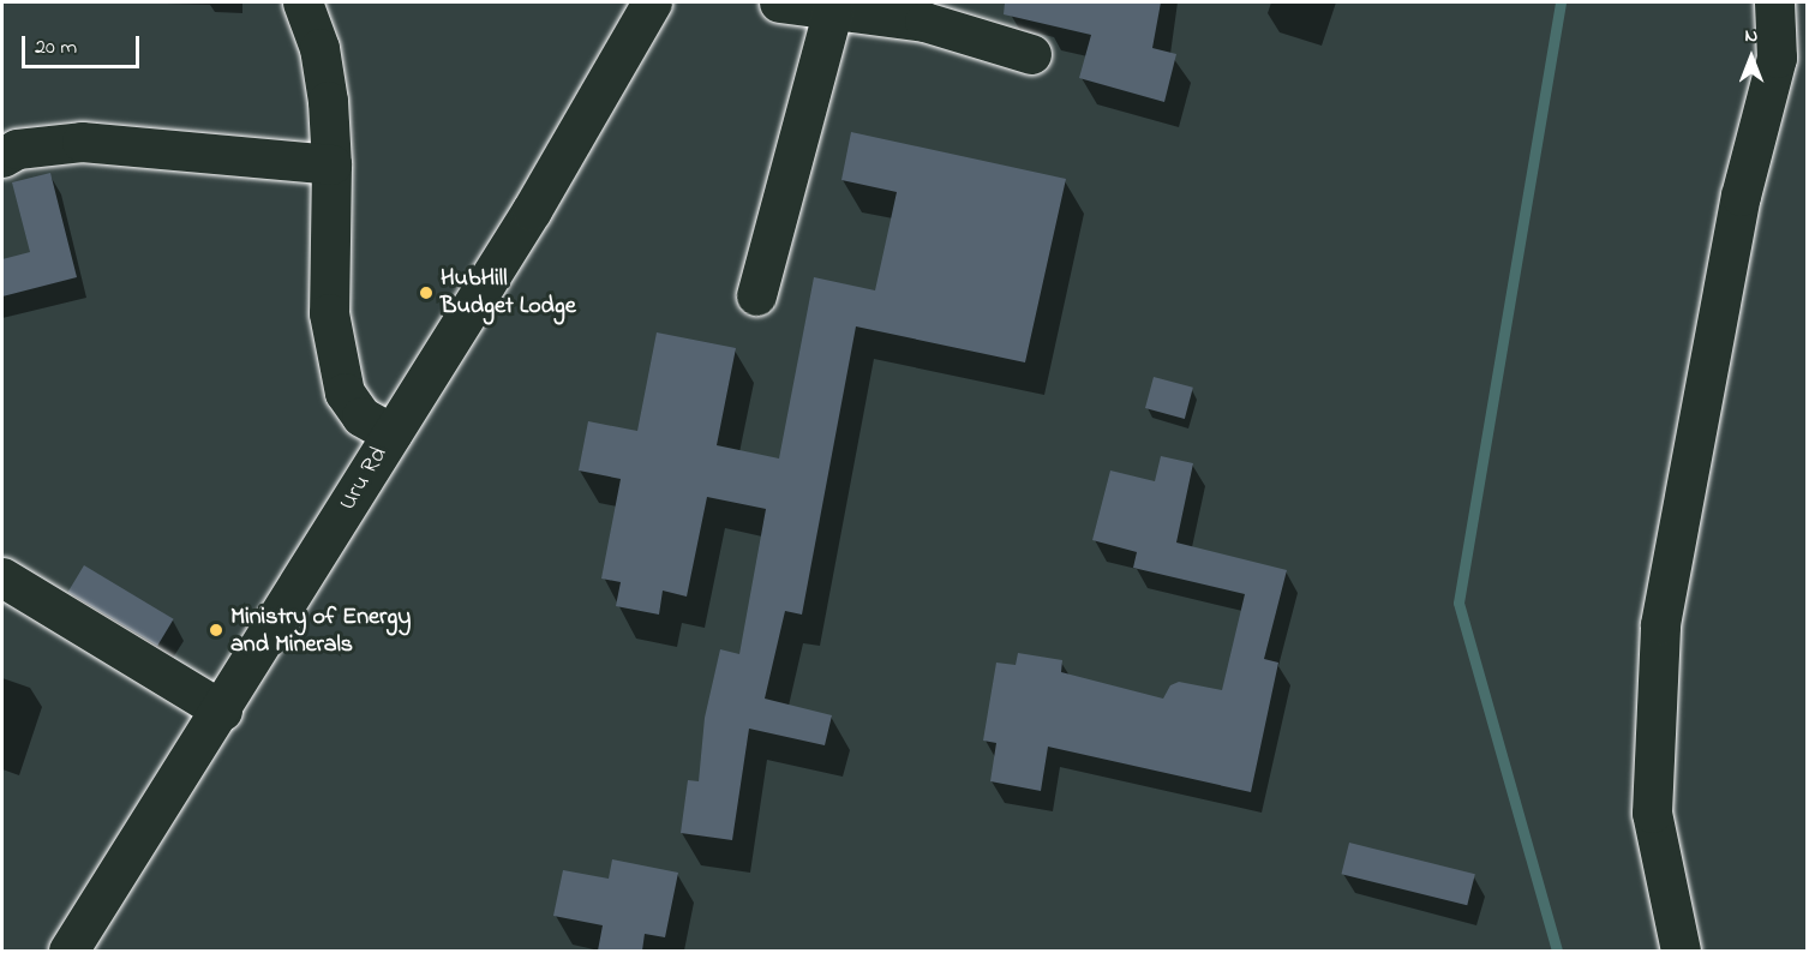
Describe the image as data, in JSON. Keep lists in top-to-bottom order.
{
  "streets": {
    "street": ["Uru Rd"]
  },
  "places": ["HubHill Budget Lodge", "Ministry of Energy and Minerals"],
  "scale_bar": "20 m",
  "north": "top"
}
